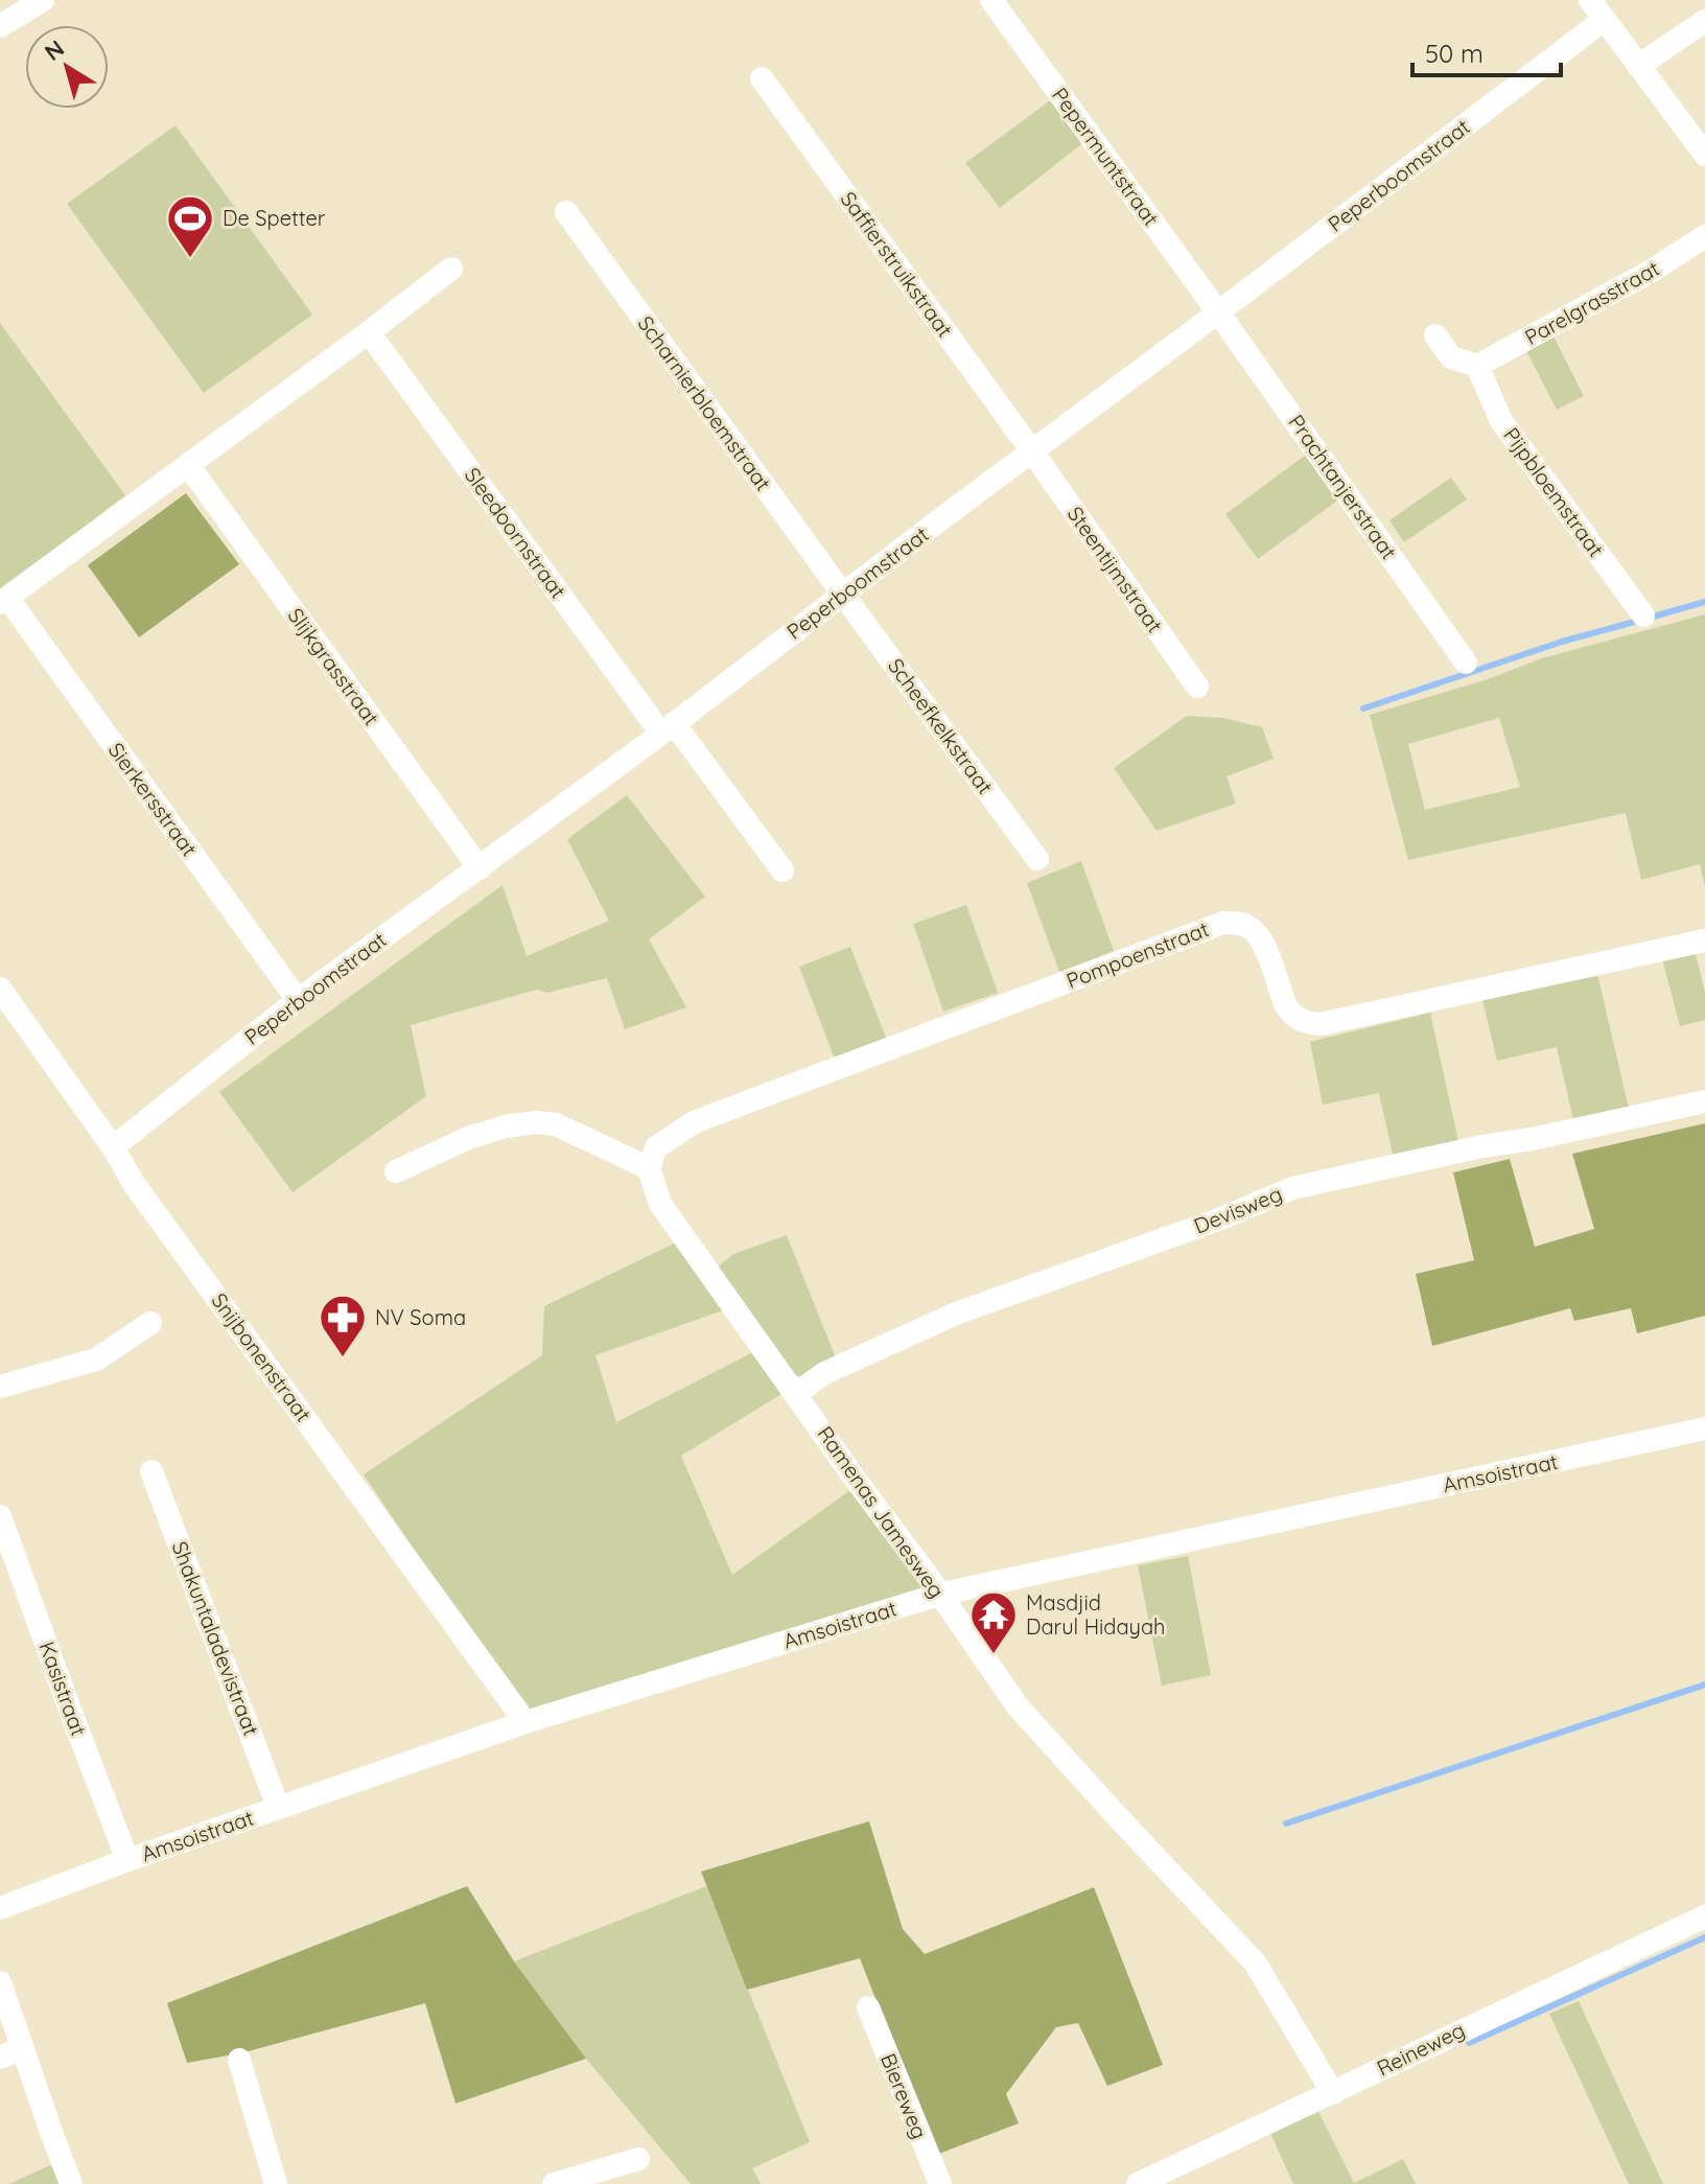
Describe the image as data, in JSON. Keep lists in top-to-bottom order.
{
  "streets": {
    "street": [
      "Pepermuntstraat",
      "Peperboomstraat",
      "Saffierstruikstraat",
      "Parelgrasstraat",
      "Scharnierbloemstraat",
      "Prachtanjerstraat",
      "Pijpbloemstraat",
      "Sleedoornstraat",
      "Steentijmstraat",
      "Slijkgrasstraat",
      "Scheefkelkstraat",
      "Sierkersstraat",
      "Pompoenstraat",
      "Devisweg",
      "Snijbonenstraat",
      "Amsoistraat",
      "Ramenas Jamesweg",
      "Shakuntaladevistraat",
      "Kasistraat",
      "Reineweg",
      "Biereweg"
    ]
  },
  "crossings": [
    ["Pepermuntstraat", "Peperboomstraat"],
    ["Pepermuntstraat", "Prachtanjerstraat"],
    ["Peperboomstraat", "Saffierstruikstraat"],
    ["Peperboomstraat", "Scharnierbloemstraat"],
    ["Peperboomstraat", "Prachtanjerstraat"],
    ["Peperboomstraat", "Sleedoornstraat"],
    ["Peperboomstraat", "Steentijmstraat"],
    ["Peperboomstraat", "Slijkgrasstraat"],
    ["Peperboomstraat", "Scheefkelkstraat"],
    ["Peperboomstraat", "Sierkersstraat"],
    ["Peperboomstraat", "Snijbonenstraat"],
    ["Saffierstruikstraat", "Steentijmstraat"],
    ["Parelgrasstraat", "Pijpbloemstraat"],
    ["Scharnierbloemstraat", "Scheefkelkstraat"],
    ["Pompoenstraat", "Ramenas Jamesweg"],
    ["Devisweg", "Ramenas Jamesweg"],
    ["Snijbonenstraat", "Amsoistraat"],
    ["Amsoistraat", "Ramenas Jamesweg"],
    ["Amsoistraat", "Shakuntaladevistraat"],
    ["Amsoistraat", "Kasistraat"],
    ["Ramenas Jamesweg", "Reineweg"]
  ],
  "places": {
    "sports": ["De Spetter"],
    "pharmacy": ["NV Soma"],
    "temple": ["Masdjid Darul Hidayah"]
  },
  "scale_bar": "50 m",
  "north": "top left"
}
